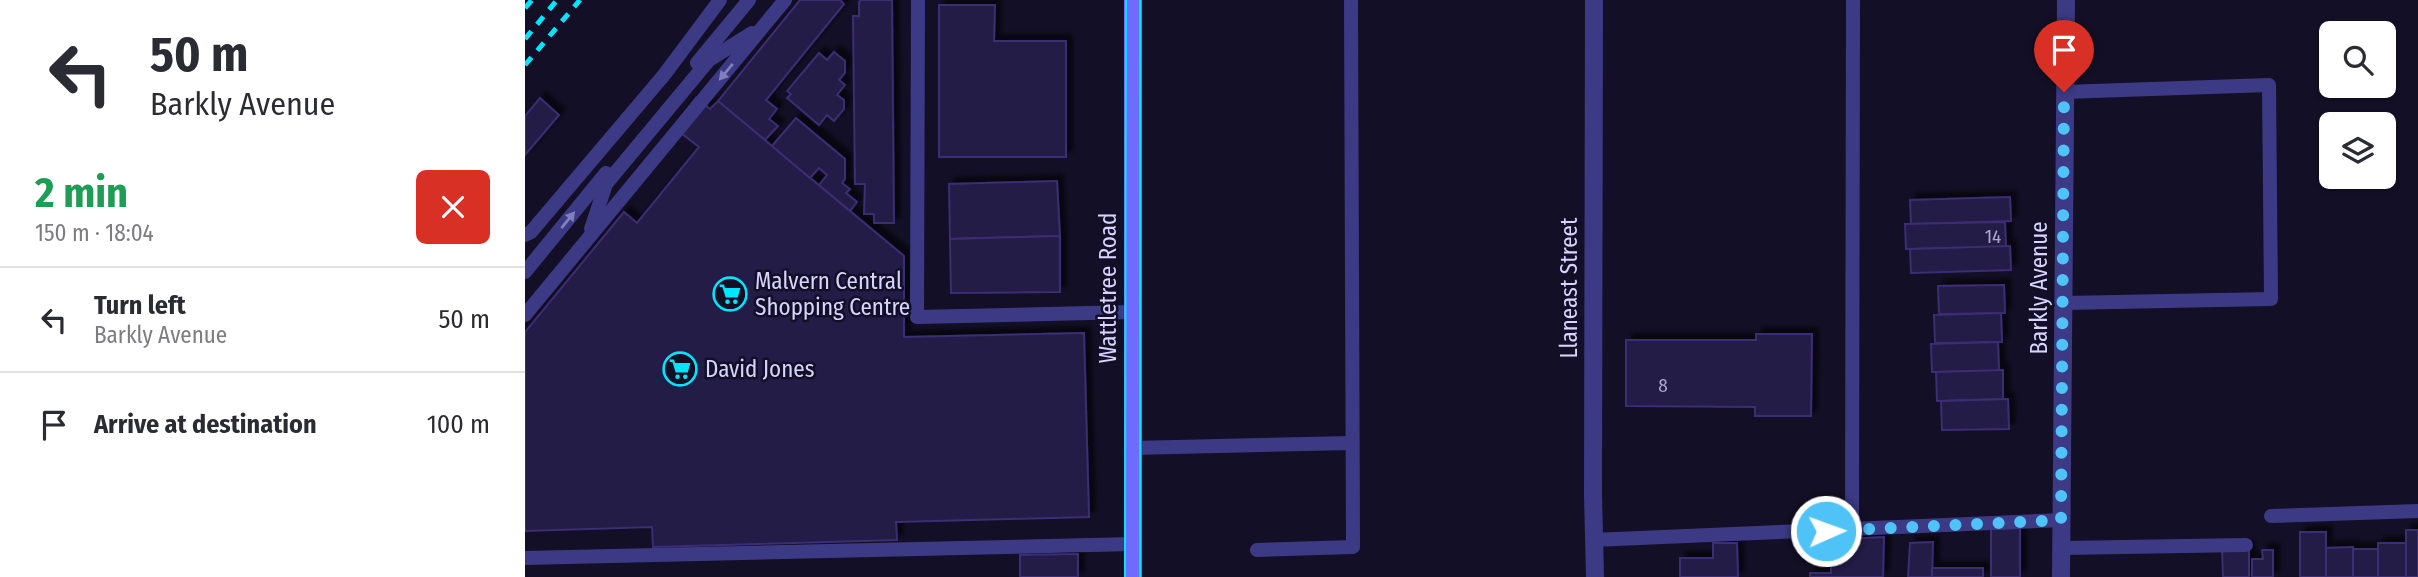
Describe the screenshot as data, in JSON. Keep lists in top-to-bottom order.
{
  "streets": {
    "main road": ["Wattletree Road"],
    "street": ["Llaneast Street", "Barkly Avenue"]
  },
  "places": {
    "supermarket": ["Malvern Central Shopping Centre", "David Jones"]
  },
  "house_numbers": ["14", "8"],
  "page": {
    "turn": ["50 m", "Barkly Avenue"],
    "heading": ["2 min", "150 m · 18:04"],
    "list": [
      {
        "name": "Turn left",
        "note": "Barkly Avenue",
        "value": "50 m"
      },
      {
        "name": "Arrive at destination",
        "value": "100 m"
      }
    ]
  }
}
